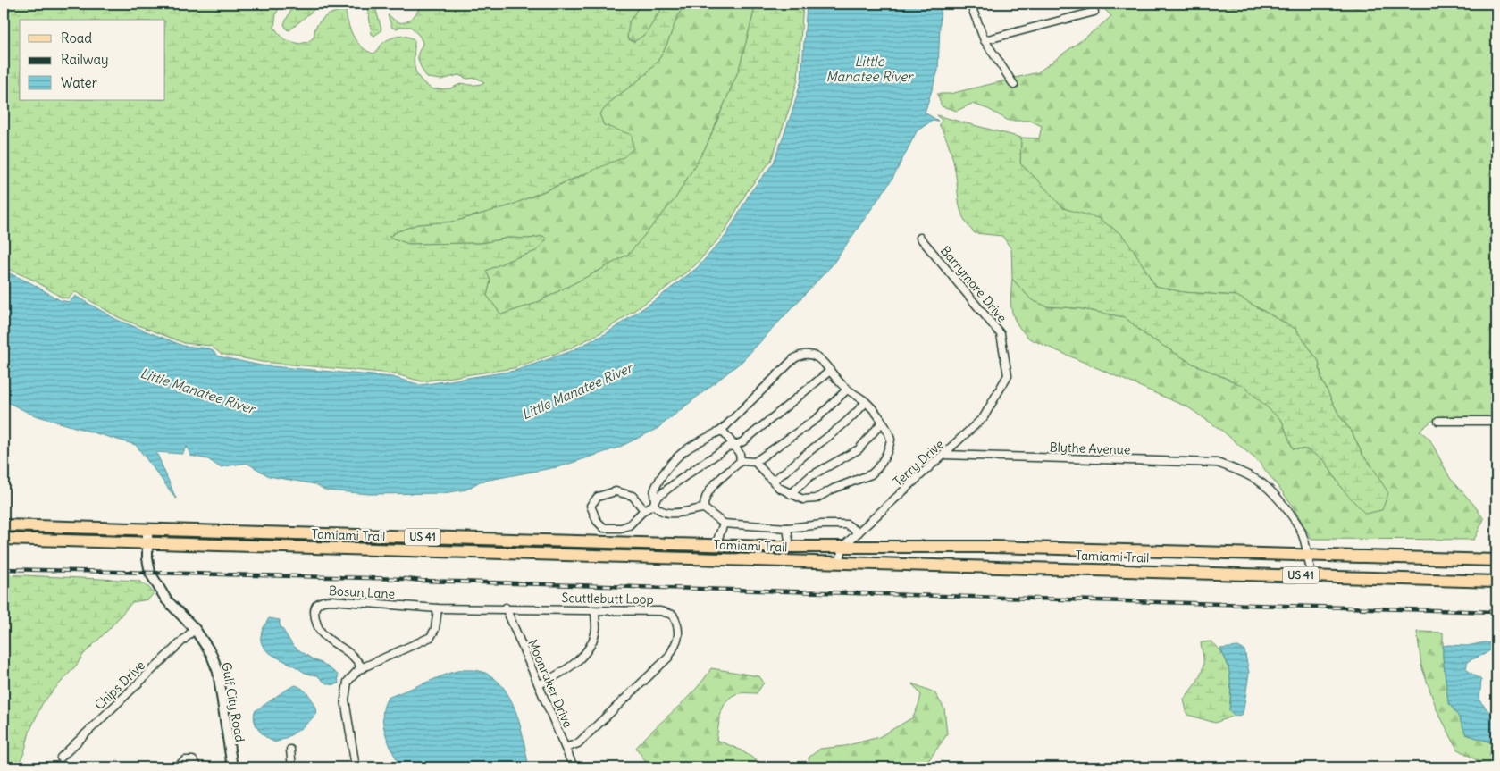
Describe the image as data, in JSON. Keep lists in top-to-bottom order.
{
  "streets": {
    "main road": ["Tamiami Trail", "US 41"],
    "street": [
      "Barrymore Drive",
      "Blythe Avenue",
      "Terry Drive",
      "Bosun Lane",
      "Scuttlebutt Loop",
      "Moonraker Drive",
      "Chips Drive",
      "Gulf City Road"
    ]
  },
  "crossings": [
    ["Barrymore Drive", "Terry Drive"],
    ["Blythe Avenue", "Terry Drive"],
    ["Blythe Avenue", "Tamiami Trail"],
    ["Terry Drive", "Tamiami Trail"],
    ["Tamiami Trail", "Gulf City Road"],
    ["Bosun Lane", "Scuttlebutt Loop"],
    ["Scuttlebutt Loop", "Moonraker Drive"],
    ["Chips Drive", "Gulf City Road"]
  ],
  "water": ["Little Manatee River"],
  "legend": ["Road", "Railway", "Water"]
}
